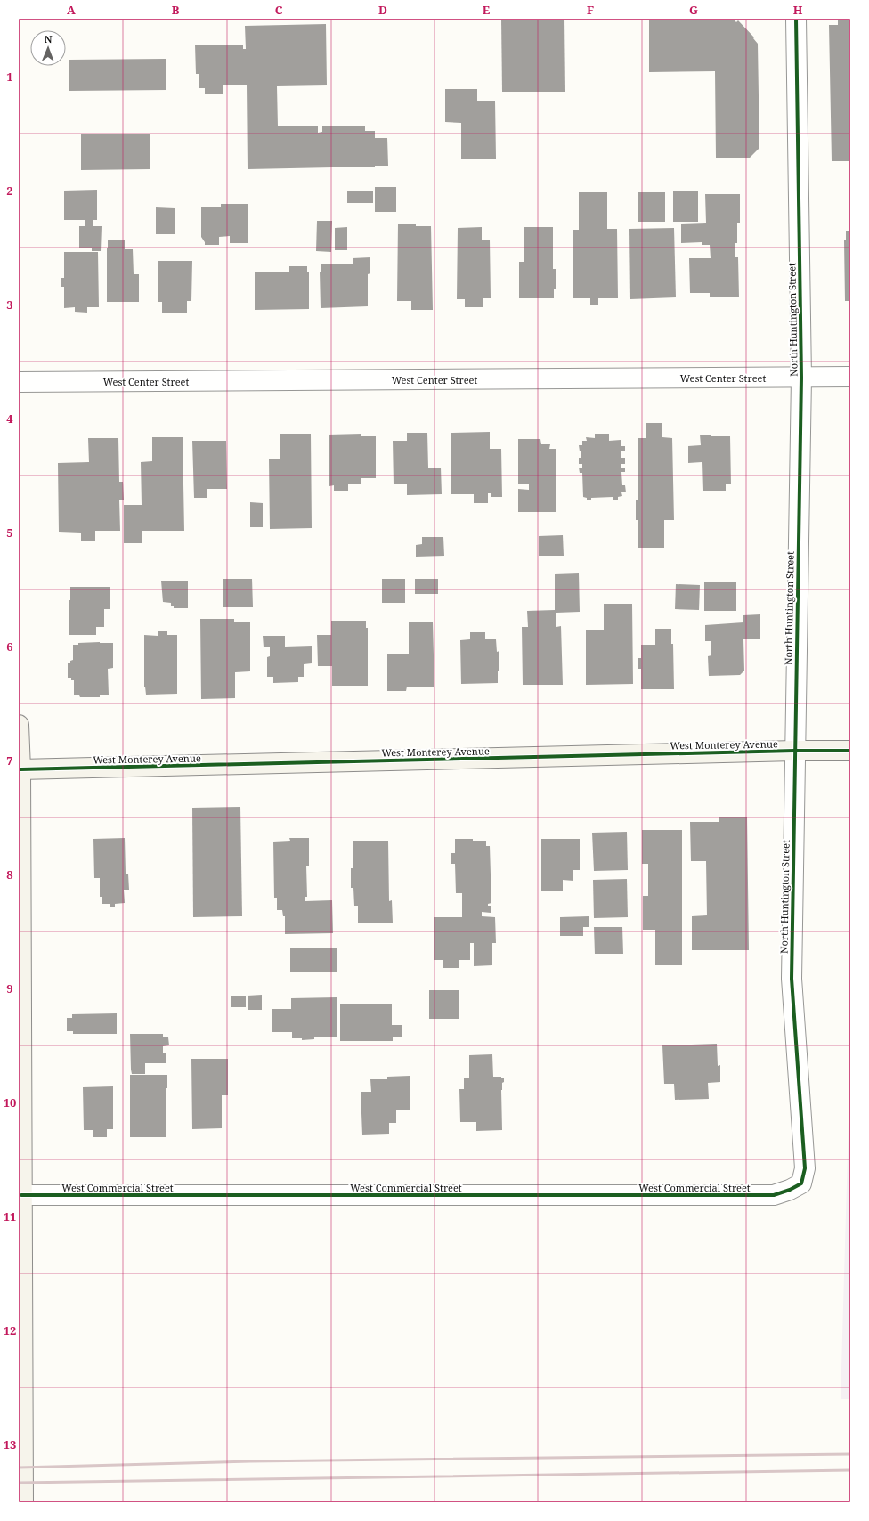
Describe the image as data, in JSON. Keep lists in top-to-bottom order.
{
  "streets": {
    "street": [
      "North Huntington Street",
      "West Center Street",
      "West Monterey Avenue",
      "West Commercial Street"
    ]
  },
  "crossings": [
    ["North Huntington Street", "West Center Street"],
    ["North Huntington Street", "West Monterey Avenue"],
    ["North Huntington Street", "West Commercial Street"]
  ],
  "north": "top",
  "grid": {
    "columns": [
      "A",
      "B",
      "C",
      "D",
      "E",
      "F",
      "G",
      "H"
    ],
    "rows": [
      "1",
      "2",
      "3",
      "4",
      "5",
      "6",
      "7",
      "8",
      "9",
      "10",
      "11",
      "12",
      "13"
    ]
  }
}
